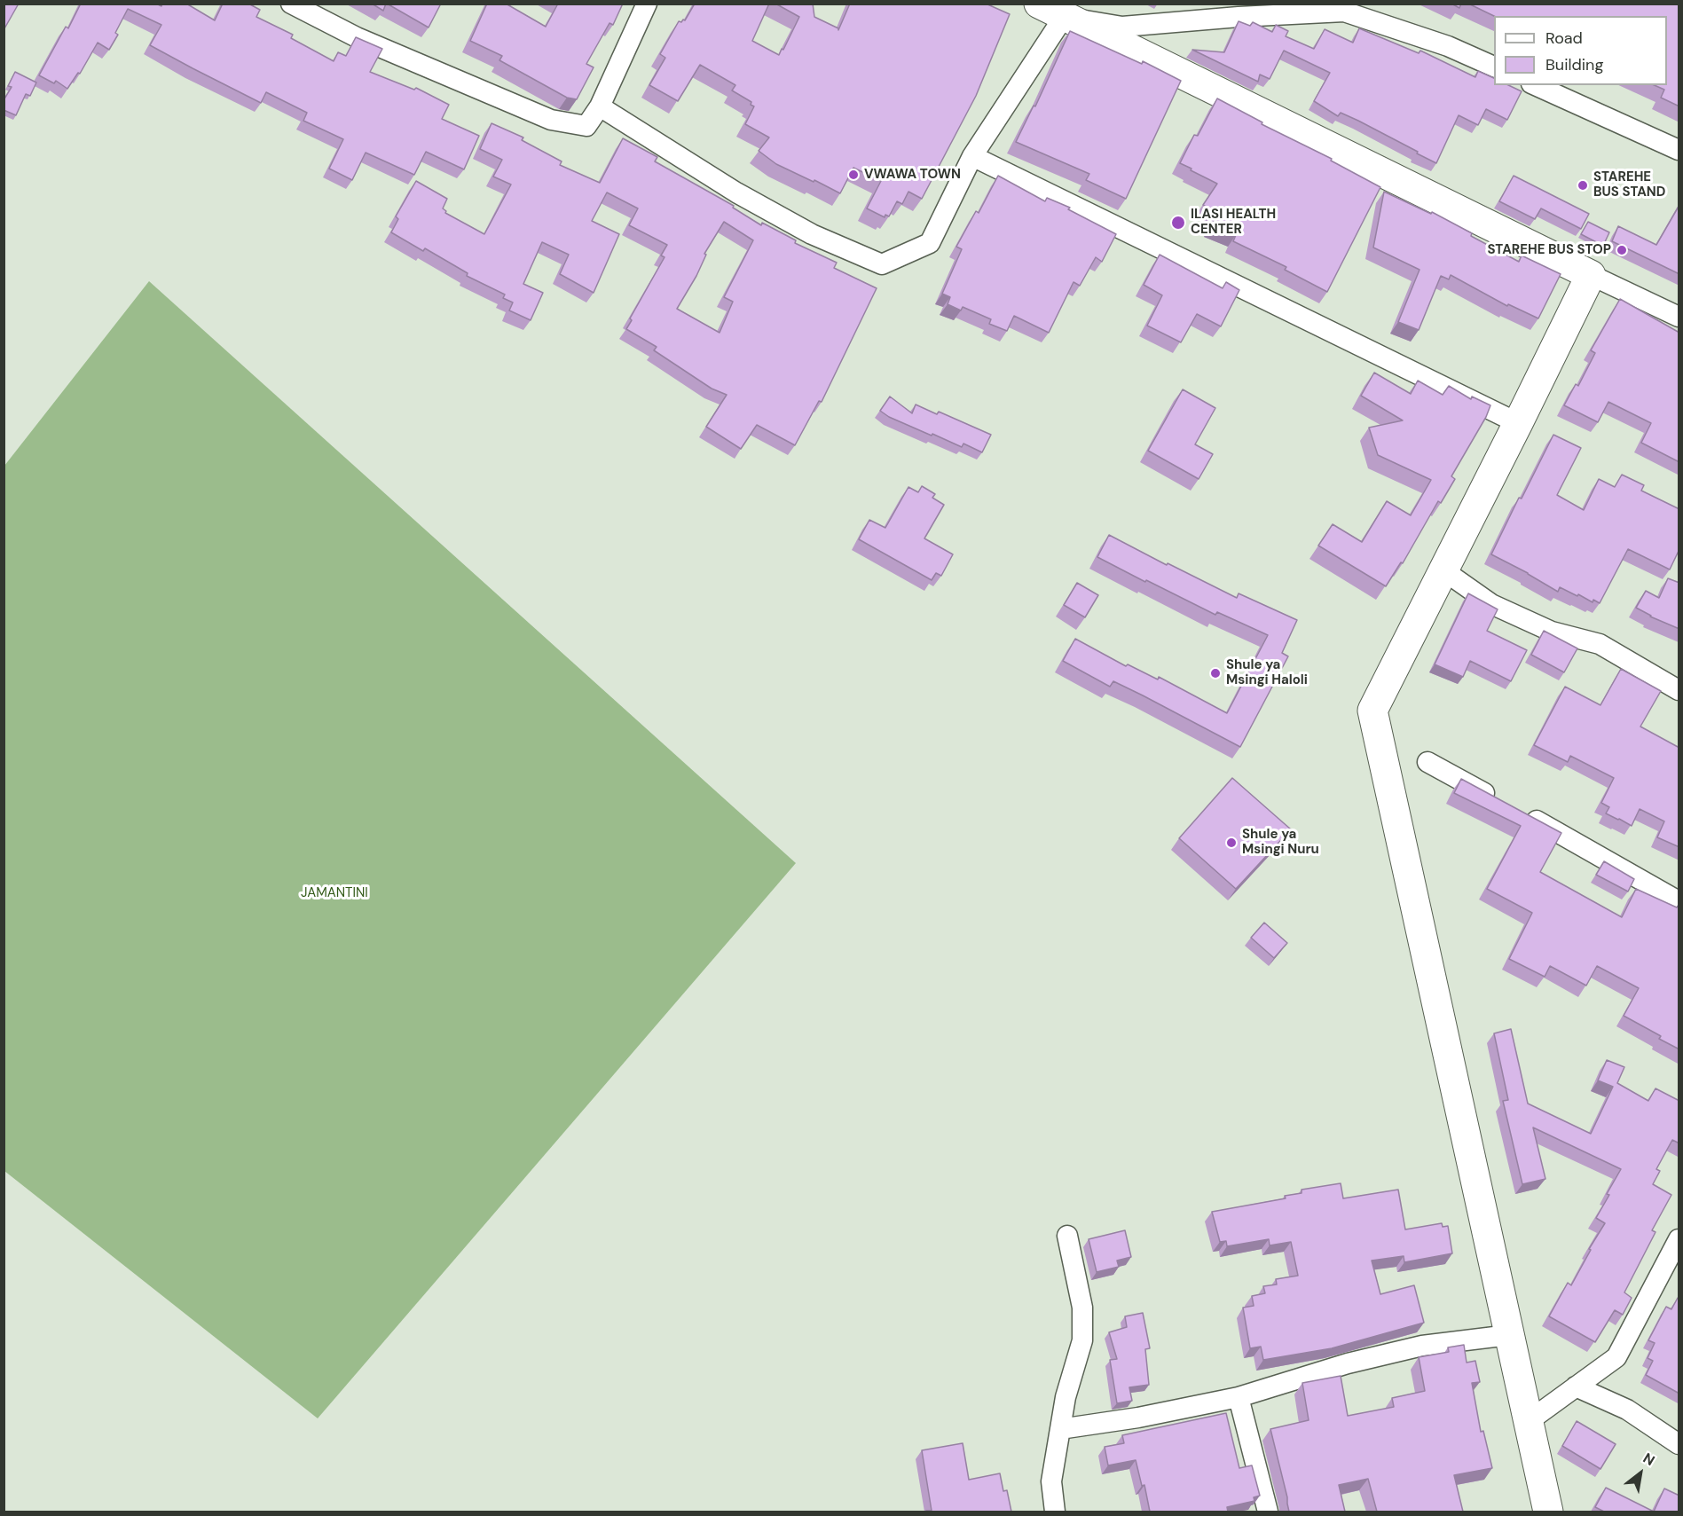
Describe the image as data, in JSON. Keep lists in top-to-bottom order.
{
  "parks": ["JAMANTINI"],
  "places": [
    "VWAWA TOWN",
    "STAREHE BUS STAND",
    "ILASI HEALTH CENTER",
    "STAREHE BUS STOP",
    "Shule ya Msingi Haloli",
    "Shule ya Msingi Nuru"
  ],
  "legend": ["Road", "Building"],
  "north": "top right"
}
